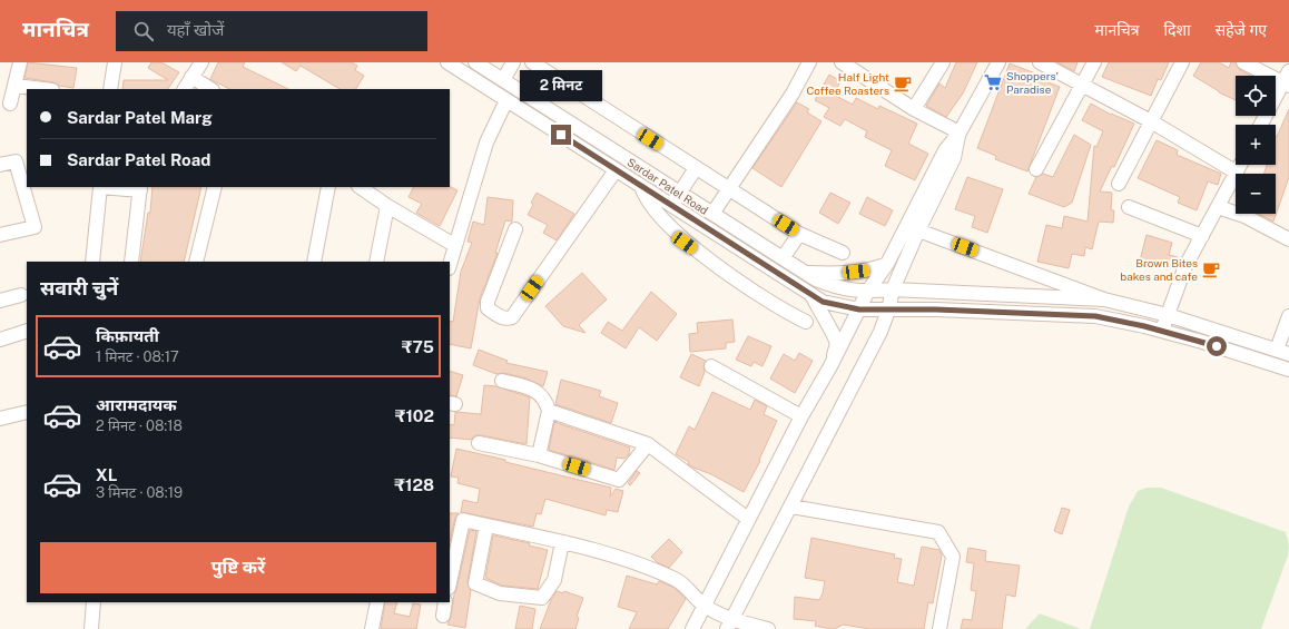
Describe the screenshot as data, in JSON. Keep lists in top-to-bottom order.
{
  "streets": {
    "street": ["Sardar Patel Road"]
  },
  "places": {
    "supermarket": ["Shoppers' Paradise"],
    "cafe": ["Half Light Coffee Roasters", "Brown Bites bakes and cafe"]
  },
  "page": {
    "header": "मानचित्र",
    "search": "यहाँ खोजें",
    "nav": ["मानचित्र", "दिशा", "सहेजे गए"],
    "bubble": "2 मिनट",
    "map_buttons": ["+", "−"],
    "banner": ["Sardar Patel Marg", "Sardar Patel Road"],
    "heading": "सवारी चुनें",
    "list": [
      {
        "name": "किफ़ायती",
        "note": "1 मिनट · 08:17",
        "value": "₹75"
      },
      {
        "name": "आरामदायक",
        "note": "2 मिनट · 08:18",
        "value": "₹102"
      },
      {
        "name": "XL",
        "note": "3 मिनट · 08:19",
        "value": "₹128"
      }
    ],
    "buttons": "पुष्टि करें"
  }
}
